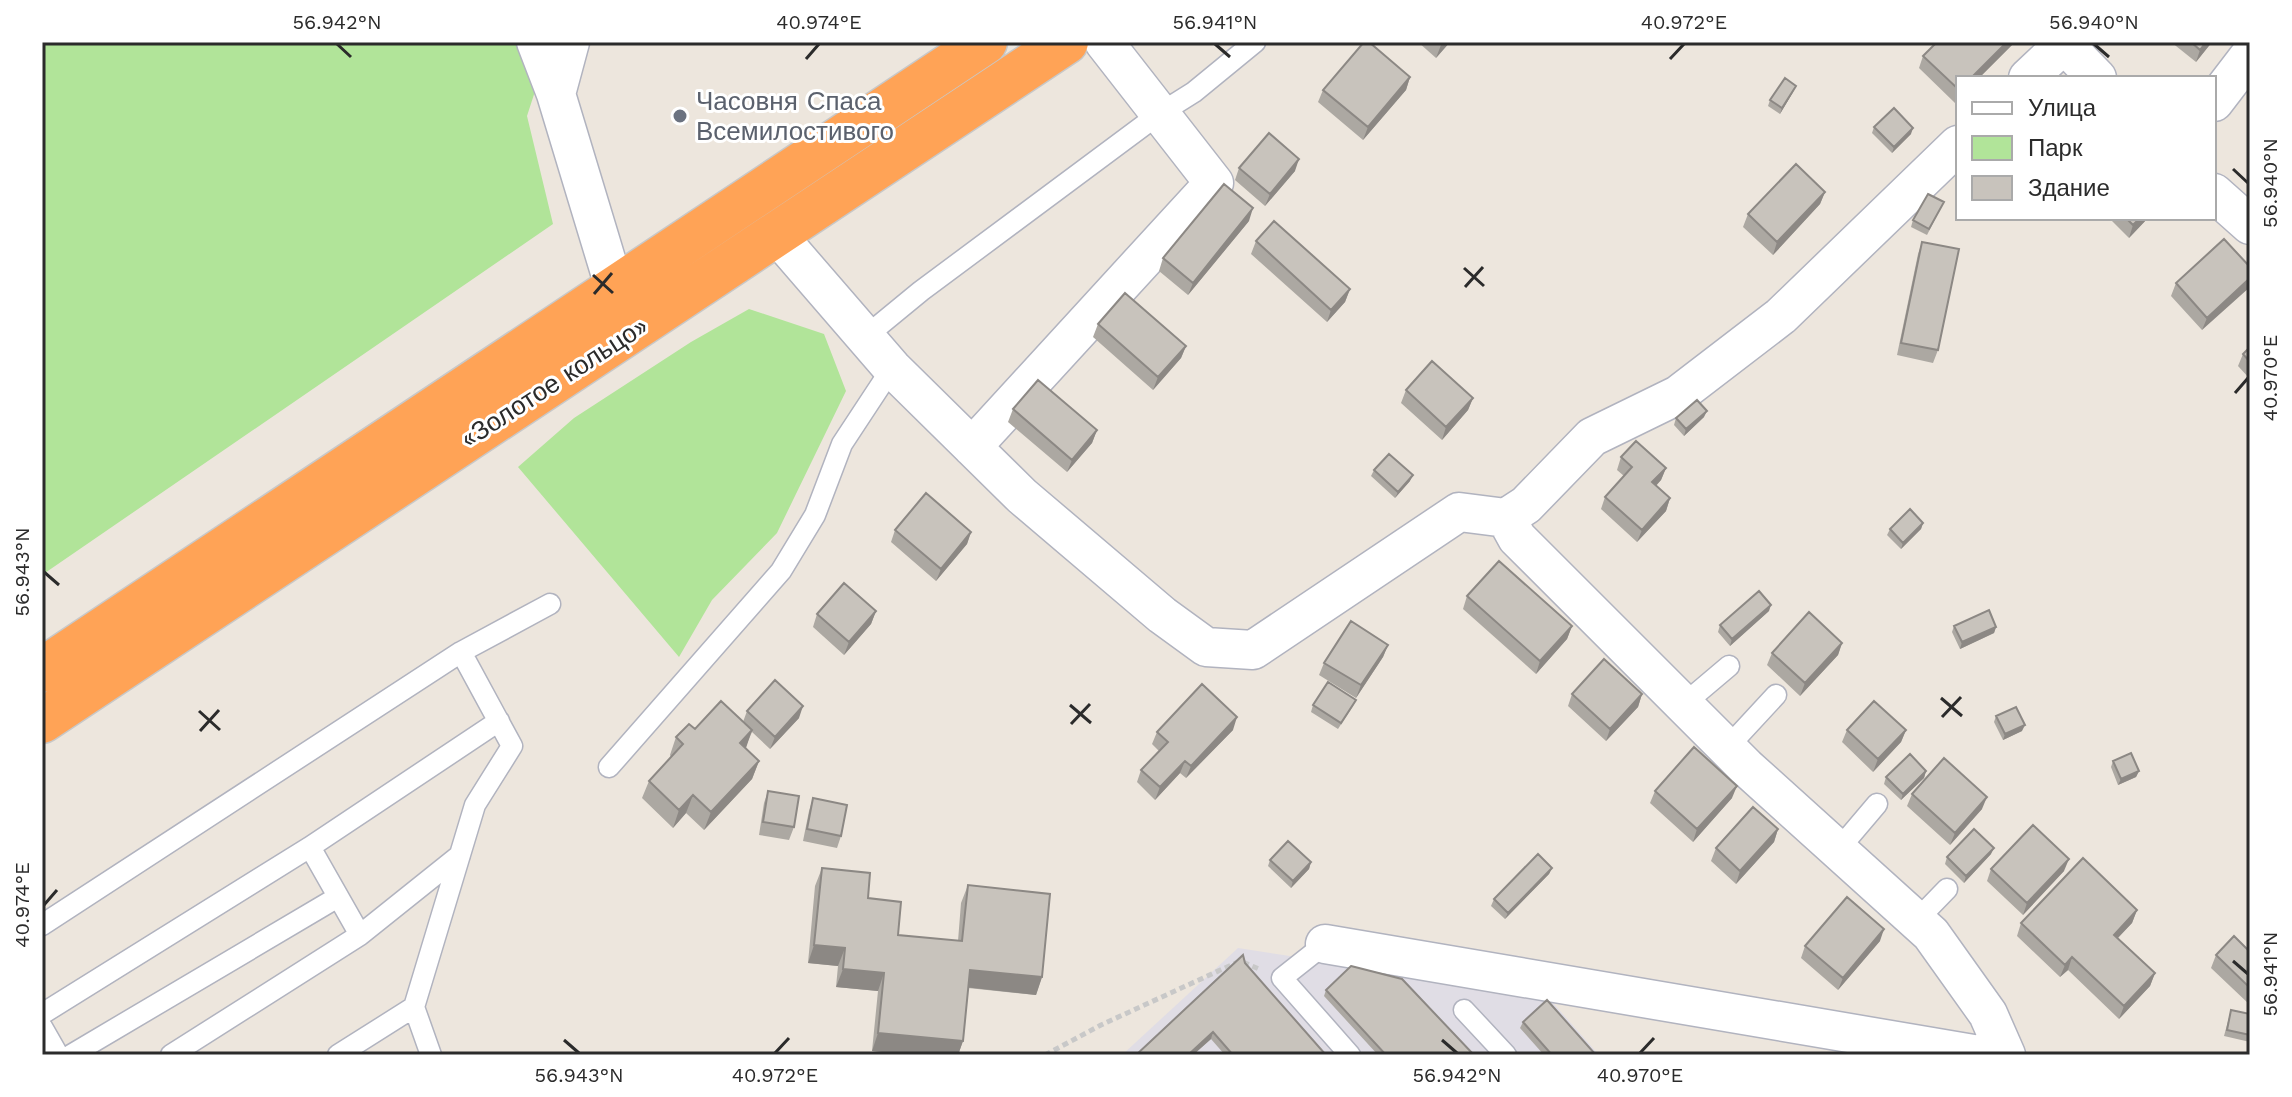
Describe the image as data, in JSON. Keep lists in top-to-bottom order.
{
  "streets": {
    "highway": ["«Золотое кольцо»"]
  },
  "places": ["Часовня Спаса Всемилостивого"],
  "legend": ["Улица", "Парк", "Здание"],
  "coordinates": [
    "56.942°N",
    "40.974°E",
    "56.941°N",
    "40.972°E",
    "56.940°N",
    "40.970°E",
    "56.943°N"
  ]
}
